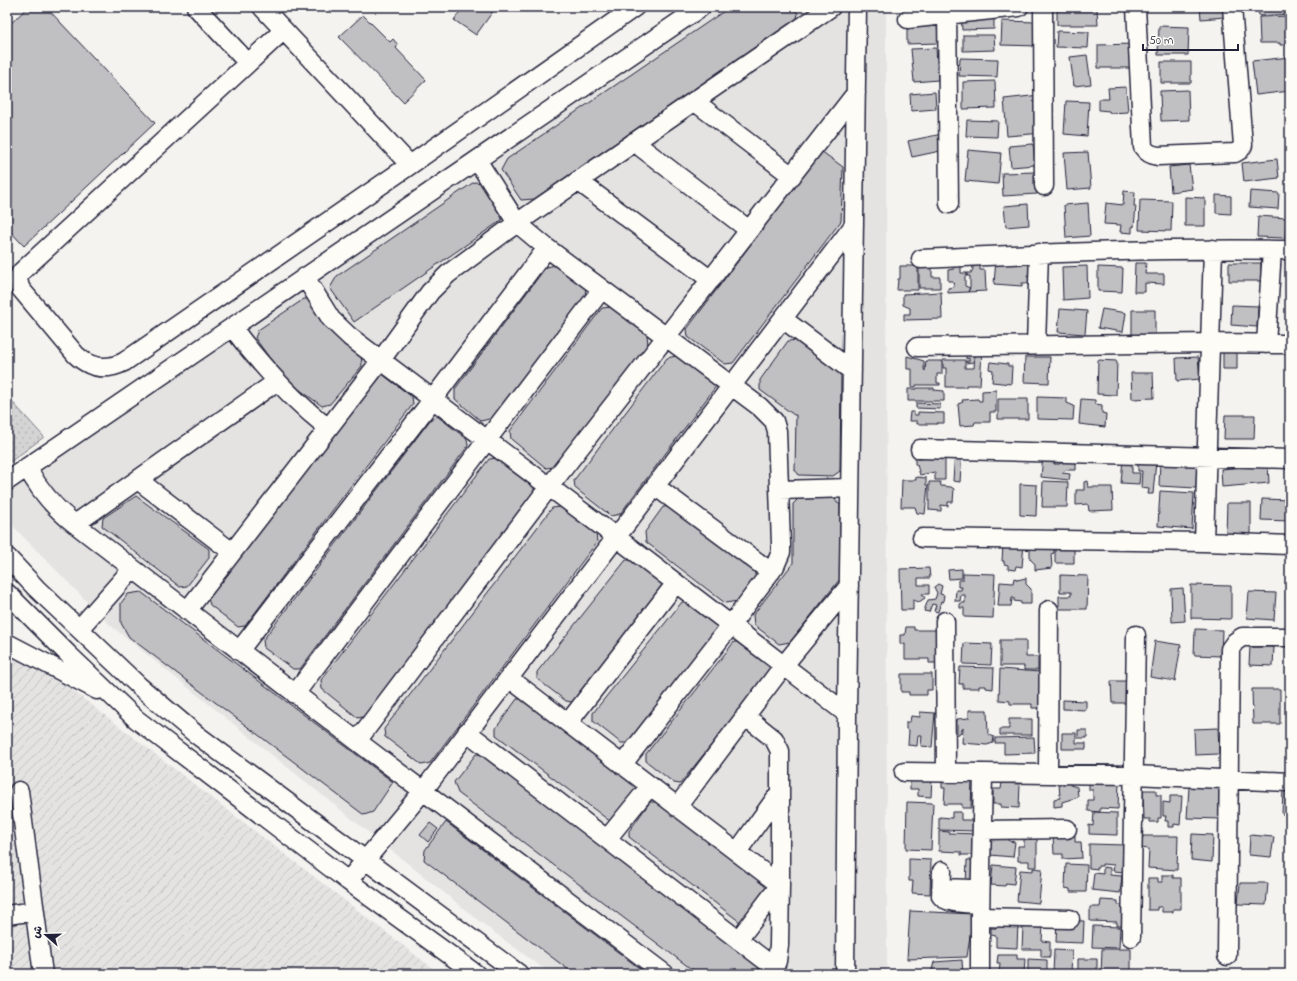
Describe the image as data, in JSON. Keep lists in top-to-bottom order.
{
  "scale_bar": "50 m",
  "north": "left"
}
